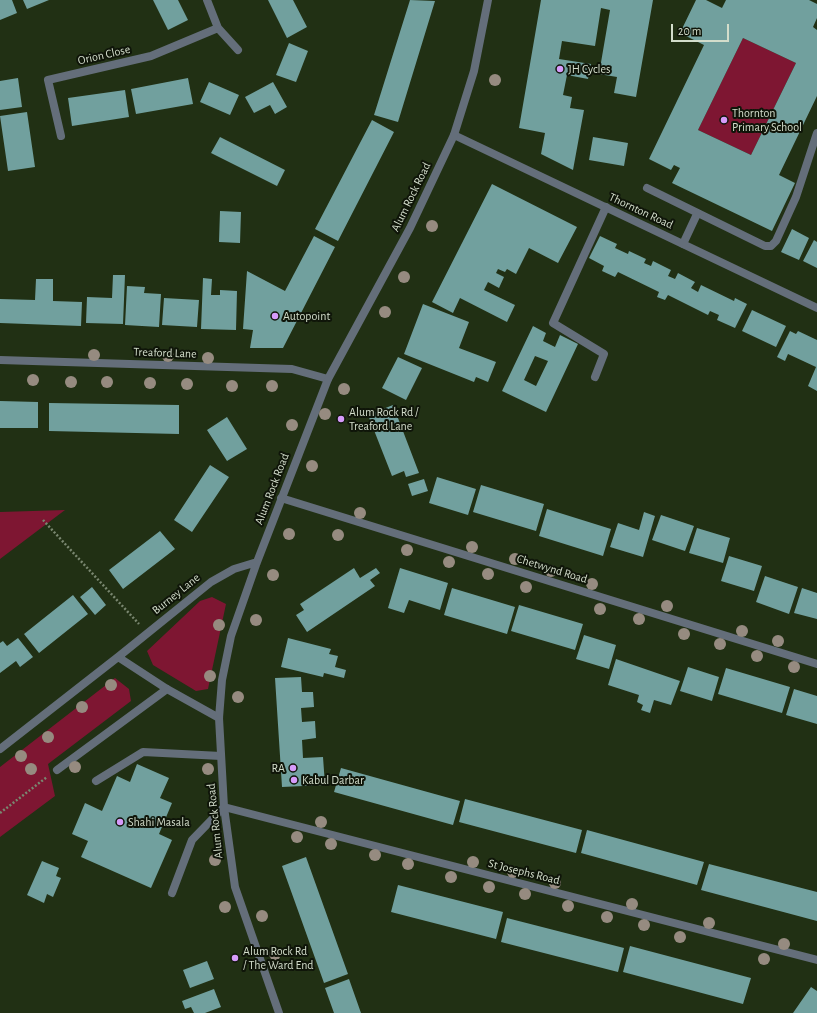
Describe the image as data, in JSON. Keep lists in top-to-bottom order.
{
  "streets": {
    "street": [
      "Orion Close",
      "Alum Rock Road",
      "Thornton Road",
      "Treaford Lane",
      "Chetwynd Road",
      "Burney Lane",
      "St Josephs Road"
    ]
  },
  "crossings": [
    ["Alum Rock Road", "Thornton Road"],
    ["Alum Rock Road", "Treaford Lane"],
    ["Alum Rock Road", "Chetwynd Road"],
    ["Alum Rock Road", "Burney Lane"],
    ["Alum Rock Road", "St Josephs Road"]
  ],
  "places": [
    "JH Cycles",
    "Thornton Primary School",
    "Autopoint",
    "Alum Rock Rd / Treaford Lane",
    "RA",
    "Kabul Darbar",
    "Shahi Masala",
    "Alum Rock Rd / The Ward End"
  ],
  "scale_bar": "20 m"
}
